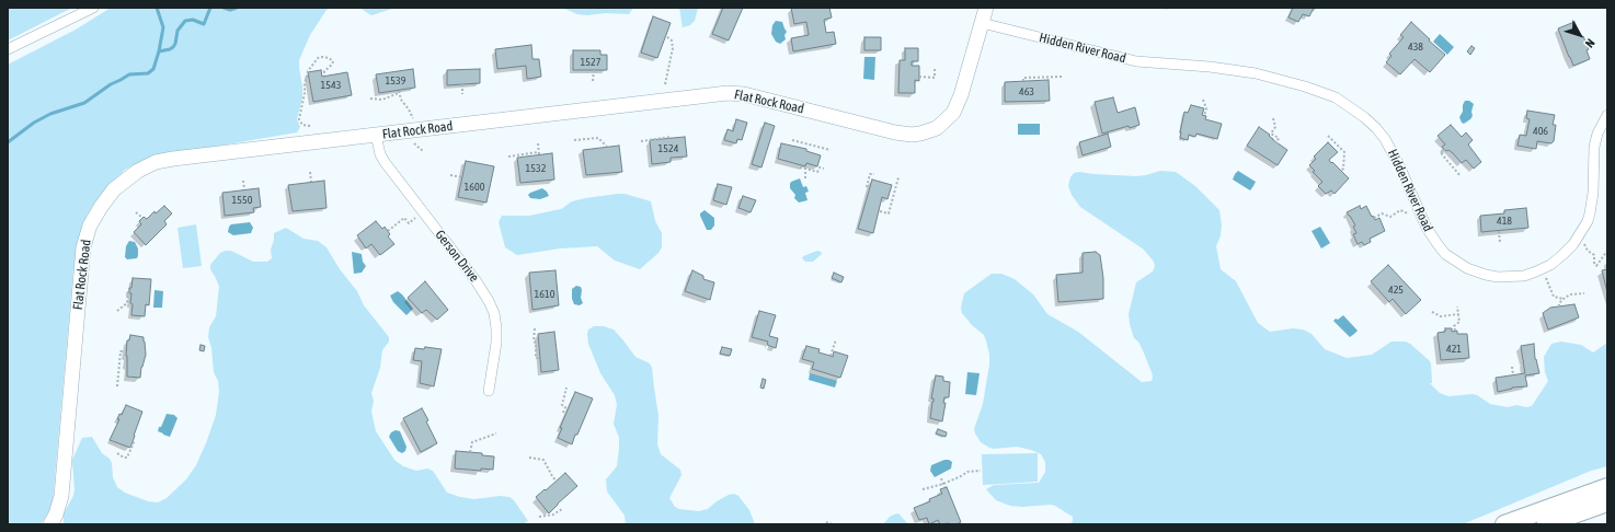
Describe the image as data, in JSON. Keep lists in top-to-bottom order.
{
  "streets": {
    "street": ["Hidden River Road", "Flat Rock Road", "Gerson Drive"]
  },
  "crossings": [
    ["Hidden River Road", "Flat Rock Road"],
    ["Flat Rock Road", "Gerson Drive"]
  ],
  "house_numbers": [
    "438",
    "1527",
    "1539",
    "1543",
    "463",
    "406",
    "1524",
    "1532",
    "1600",
    "1550",
    "418",
    "425",
    "1610",
    "421"
  ],
  "north": "bottom right"
}
